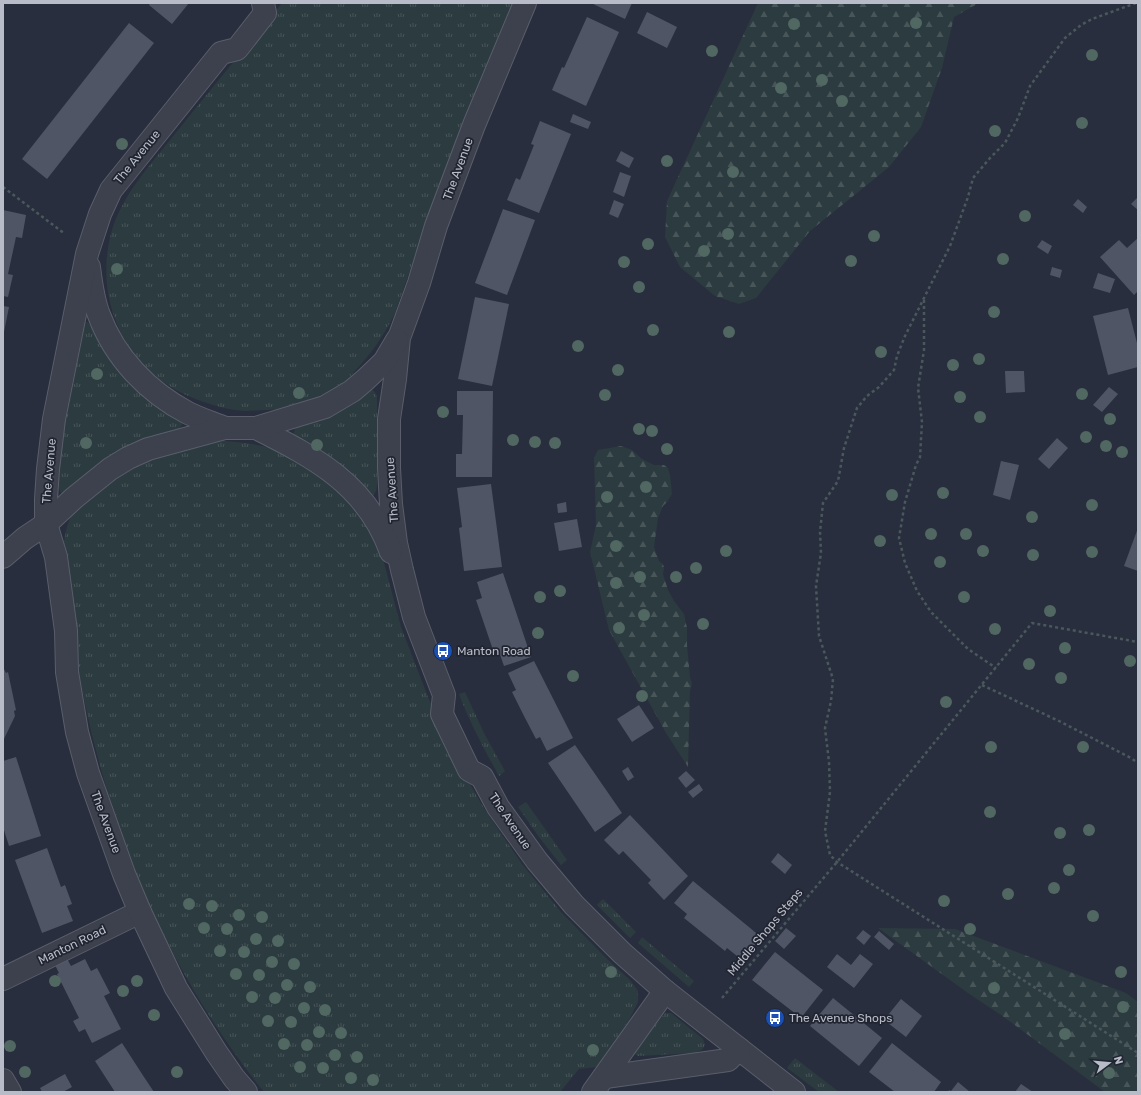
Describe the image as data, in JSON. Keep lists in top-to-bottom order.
{
  "streets": {
    "street": ["The Avenue", "Manton Road"],
    "path": ["Middle Shops Steps"]
  },
  "crossings": [
    ["The Avenue", "Manton Road"]
  ],
  "places": {
    "bus stop": ["Manton Road", "The Avenue Shops"]
  },
  "north": "right"
}
